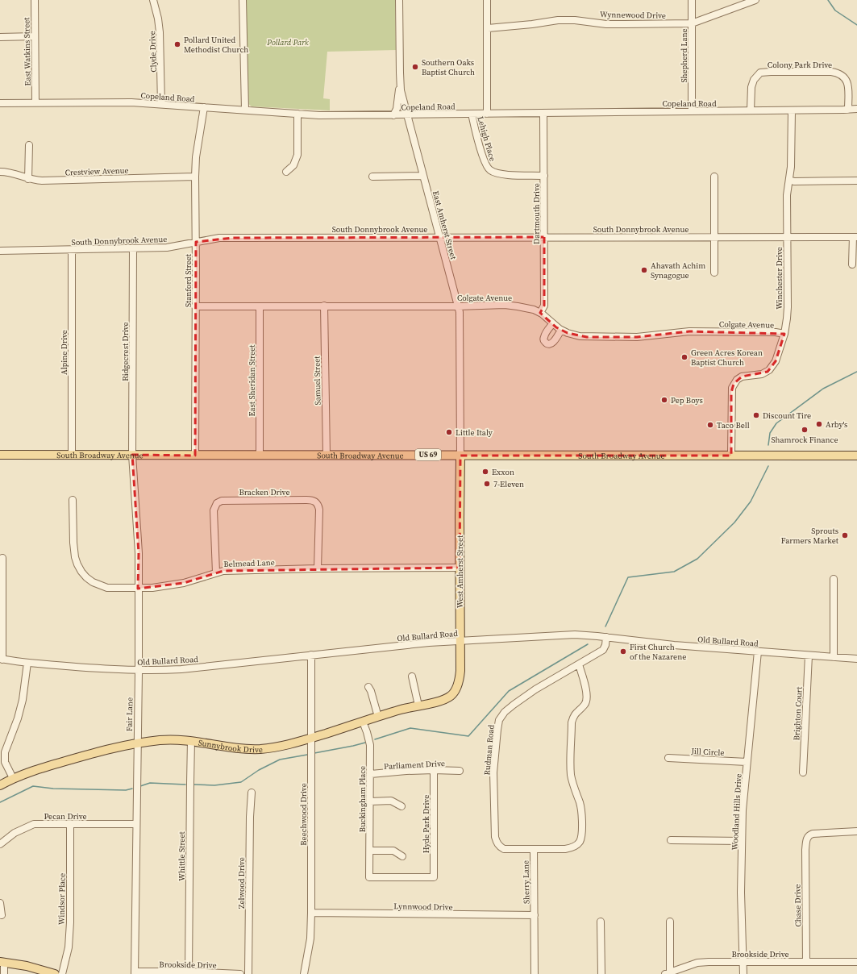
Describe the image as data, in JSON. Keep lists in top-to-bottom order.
{
  "streets": {
    "main road": [
      "South Broadway Avenue",
      "US 69",
      "West Amherst Street",
      "Sunnybrook Drive"
    ],
    "street": [
      "Wynnewood Drive",
      "East Watkins Street",
      "Clyde Drive",
      "Shepherd Lane",
      "Colony Park Drive",
      "Copeland Road",
      "Lehigh Place",
      "Crestview Avenue",
      "Dartmouth Drive",
      "East Amherst Street",
      "South Donnybrook Avenue",
      "Winchester Drive",
      "Stanford Street",
      "Colgate Avenue",
      "Ridgecrest Drive",
      "Alpine Drive",
      "East Sheridan Street",
      "Samuel Street",
      "Bracken Drive",
      "Belmead Lane",
      "Old Bullard Road",
      "Brighton Court",
      "Fair Lane",
      "Rudman Road",
      "Jill Circle",
      "Parliament Drive",
      "Buckingham Place",
      "Woodland Hills Drive",
      "Beechwood Drive",
      "Pecan Drive",
      "Hyde Park Drive",
      "Whittle Street",
      "Sherry Lane",
      "Zelwood Drive",
      "Windsor Place",
      "Chase Drive",
      "Lynnwood Drive",
      "Brookside Drive"
    ]
  },
  "crossings": [
    ["Wynnewood Drive", "Shepherd Lane"],
    ["East Watkins Street", "Copeland Road"],
    ["Clyde Drive", "Copeland Road"],
    ["Shepherd Lane", "Copeland Road"],
    ["Colony Park Drive", "Copeland Road"],
    ["Copeland Road", "Lehigh Place"],
    ["Copeland Road", "Dartmouth Drive"],
    ["Copeland Road", "East Amherst Street"],
    ["Copeland Road", "Winchester Drive"],
    ["Copeland Road", "Stanford Street"],
    ["Lehigh Place", "Dartmouth Drive"],
    ["Crestview Avenue", "Stanford Street"],
    ["Dartmouth Drive", "South Donnybrook Avenue"],
    ["Dartmouth Drive", "Colgate Avenue"],
    ["East Amherst Street", "South Donnybrook Avenue"],
    ["East Amherst Street", "Colgate Avenue"],
    ["East Amherst Street", "South Broadway Avenue"],
    ["East Amherst Street", "West Amherst Street"],
    ["South Donnybrook Avenue", "Winchester Drive"],
    ["South Donnybrook Avenue", "Stanford Street"],
    ["South Donnybrook Avenue", "Ridgecrest Drive"],
    ["South Donnybrook Avenue", "Alpine Drive"],
    ["Winchester Drive", "Colgate Avenue"],
    ["Winchester Drive", "South Broadway Avenue"],
    ["Stanford Street", "Colgate Avenue"],
    ["Stanford Street", "South Broadway Avenue"],
    ["Colgate Avenue", "East Sheridan Street"],
    ["Colgate Avenue", "Samuel Street"],
    ["Ridgecrest Drive", "South Broadway Avenue"],
    ["Ridgecrest Drive", "Fair Lane"],
    ["Alpine Drive", "South Broadway Avenue"],
    ["East Sheridan Street", "South Broadway Avenue"],
    ["Samuel Street", "South Broadway Avenue"],
    ["South Broadway Avenue", "West Amherst Street"],
    ["South Broadway Avenue", "Fair Lane"],
    ["Bracken Drive", "Belmead Lane"],
    ["Belmead Lane", "West Amherst Street"],
    ["Belmead Lane", "Fair Lane"],
    ["West Amherst Street", "Old Bullard Road"],
    ["West Amherst Street", "Sunnybrook Drive"],
    ["Old Bullard Road", "Brighton Court"],
    ["Old Bullard Road", "Fair Lane"],
    ["Old Bullard Road", "Rudman Road"],
    ["Old Bullard Road", "Woodland Hills Drive"],
    ["Old Bullard Road", "Beechwood Drive"],
    ["Fair Lane", "Sunnybrook Drive"],
    ["Fair Lane", "Pecan Drive"],
    ["Fair Lane", "Brookside Drive"],
    ["Sunnybrook Drive", "Buckingham Place"],
    ["Sunnybrook Drive", "Beechwood Drive"],
    ["Sunnybrook Drive", "Whittle Street"],
    ["Rudman Road", "Sherry Lane"],
    ["Jill Circle", "Woodland Hills Drive"],
    ["Parliament Drive", "Buckingham Place"],
    ["Parliament Drive", "Hyde Park Drive"],
    ["Buckingham Place", "Hyde Park Drive"],
    ["Woodland Hills Drive", "Brookside Drive"],
    ["Beechwood Drive", "Lynnwood Drive"],
    ["Pecan Drive", "Windsor Place"],
    ["Whittle Street", "Brookside Drive"],
    ["Sherry Lane", "Lynnwood Drive"],
    ["Chase Drive", "Brookside Drive"]
  ],
  "parks": ["Pollard Park"],
  "places": [
    "Pollard United Methodist Church",
    "Southern Oaks Baptist Church",
    "Ahavath Achim Synagogue",
    "Green Acres Korean Baptist Church",
    "Pep Boys",
    "Discount Tire",
    "Arby's",
    "Taco Bell",
    "Shamrock Finance",
    "Little Italy",
    "Exxon",
    "7-Eleven",
    "Sprouts Farmers Market",
    "First Church of the Nazarene"
  ]
}
